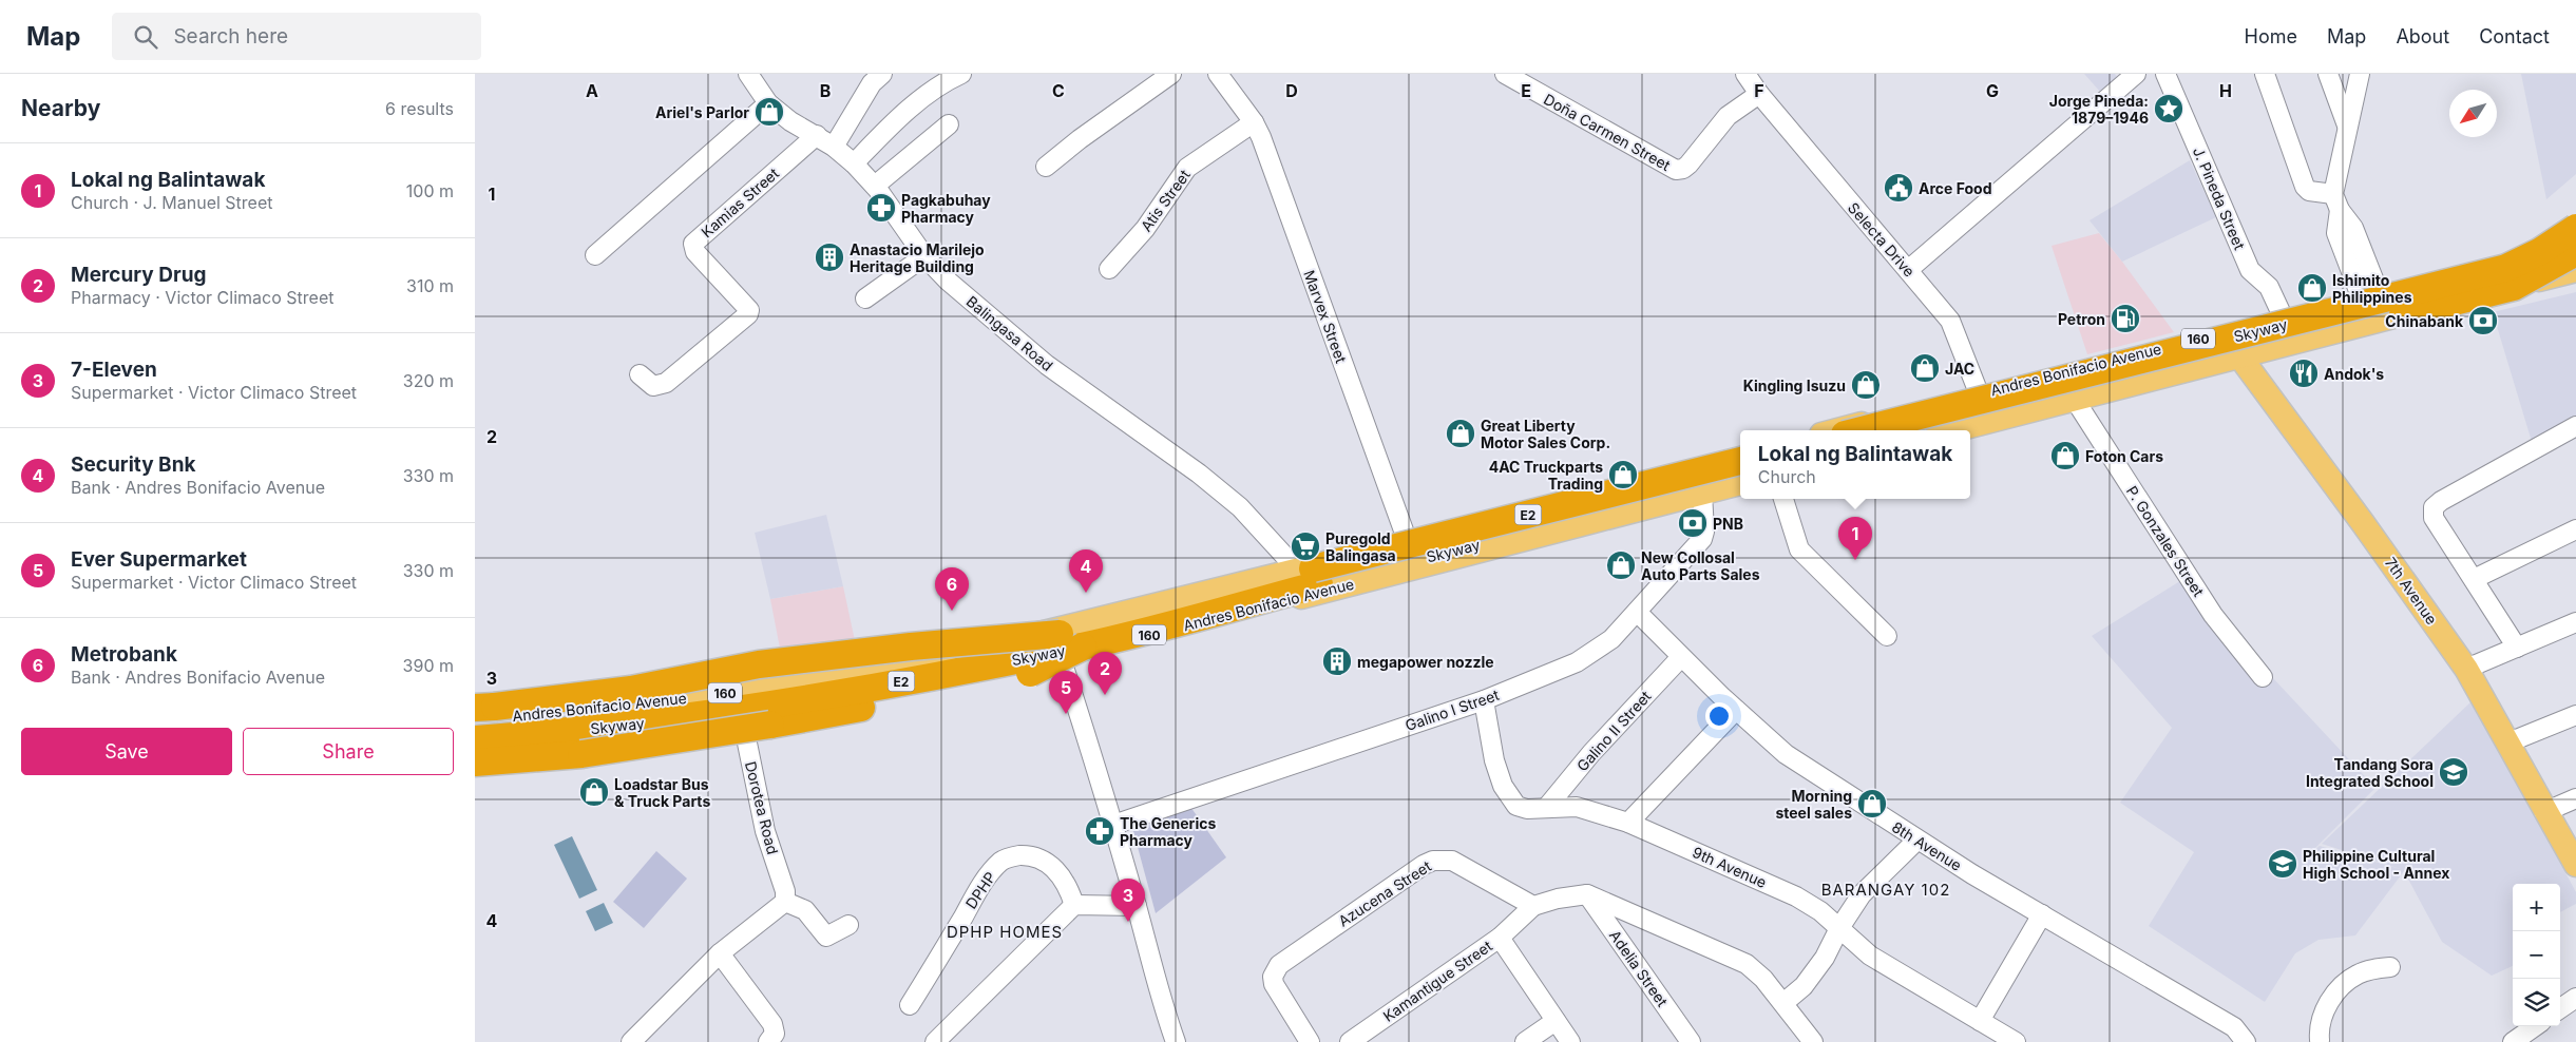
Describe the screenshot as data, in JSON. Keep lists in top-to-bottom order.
{
  "streets": {
    "highway": ["Skyway", "E2"],
    "main road": ["160", "Andres Bonifacio Avenue", "7th Avenue"],
    "street": [
      "Doña Carmen Street",
      "J. Pineda Street",
      "Atis Street",
      "Kamias Street",
      "Selecta Drive",
      "Marvex Street",
      "Balingasa Road",
      "P. Gonzales Street",
      "Galino Ⅰ Street",
      "Galino Ⅱ Street",
      "Dorotea Road",
      "8th Avenue",
      "9th Avenue",
      "DPHP",
      "Azucena Street",
      "Adelia Street",
      "Kamantigue Street"
    ]
  },
  "crossings": [
    ["Doña Carmen Street", "Selecta Drive"],
    ["J. Pineda Street", "Andres Bonifacio Avenue"],
    ["Atis Street", "Marvex Street"],
    ["Kamias Street", "Balingasa Road"],
    ["Selecta Drive", "Andres Bonifacio Avenue"],
    ["Marvex Street", "Andres Bonifacio Avenue"],
    ["Skyway", "Andres Bonifacio Avenue"],
    ["Balingasa Road", "Andres Bonifacio Avenue"],
    ["Andres Bonifacio Avenue", "P. Gonzales Street"],
    ["Andres Bonifacio Avenue", "7th Avenue"],
    ["Andres Bonifacio Avenue", "Galino Ⅰ Street"],
    ["Andres Bonifacio Avenue", "Dorotea Road"],
    ["Galino Ⅰ Street", "8th Avenue"],
    ["Galino Ⅰ Street", "9th Avenue"],
    ["Galino Ⅱ Street", "8th Avenue"],
    ["Galino Ⅱ Street", "9th Avenue"],
    ["Azucena Street", "Kamantigue Street"]
  ],
  "districts": ["BARANGAY 102", "DPHP HOMES"],
  "places": {
    "place": ["Jorge Pineda: 1879–1946"],
    "shop": [
      "Ariel's Parlor",
      "Ishimito Philippines",
      "JAC",
      "Kingling Isuzu",
      "Great Liberty Motor Sales Corp.",
      "Foton Cars",
      "4AC Truckparts Trading",
      "New Collosal Auto Parts Sales",
      "Loadstar Bus & Truck Parts",
      "Morning steel sales"
    ],
    "public building": ["Arce Food"],
    "pharmacy": ["Pagkabuhay Pharmacy", "The Generics Pharmacy"],
    "building": ["Anastacio Marilejo Heritage Building", "megapower nozzle"],
    "fuel station": ["Petron"],
    "bank": ["Chinabank", "PNB"],
    "restaurant": ["Andok's"],
    "supermarket": ["Puregold Balingasa"],
    "school or university": ["Tandang Sora Integrated School", "Philippine Cultural High School - Annex"]
  },
  "north": "bottom left",
  "page": {
    "header": "Map",
    "search": "Search here",
    "nav": [
      "Home",
      "Map",
      "About",
      "Contact"
    ],
    "heading": ["Nearby", "6 results"],
    "list": [
      {
        "mark": "1",
        "name": "Lokal ng Balintawak",
        "note": "Church · J. Manuel Street",
        "value": "100 m"
      },
      {
        "mark": "2",
        "name": "Mercury Drug",
        "note": "Pharmacy · Victor Climaco Street",
        "value": "310 m"
      },
      {
        "mark": "3",
        "name": "7-Eleven",
        "note": "Supermarket · Victor Climaco Street",
        "value": "320 m"
      },
      {
        "mark": "4",
        "name": "Security Bnk",
        "note": "Bank · Andres Bonifacio Avenue",
        "value": "330 m"
      },
      {
        "mark": "5",
        "name": "Ever Supermarket",
        "note": "Supermarket · Victor Climaco Street",
        "value": "330 m"
      },
      {
        "mark": "6",
        "name": "Metrobank",
        "note": "Bank · Andres Bonifacio Avenue",
        "value": "390 m"
      }
    ],
    "popup": ["Lokal ng Balintawak", "Church"],
    "pins": [
      "1",
      "4",
      "6",
      "2",
      "5",
      "3"
    ],
    "buttons": ["Save", "Share"],
    "map_buttons": ["+", "−"]
  },
  "grid": {
    "columns": [
      "A",
      "B",
      "C",
      "D",
      "E",
      "F",
      "G",
      "H"
    ],
    "rows": [
      "1",
      "2",
      "3",
      "4"
    ]
  }
}
